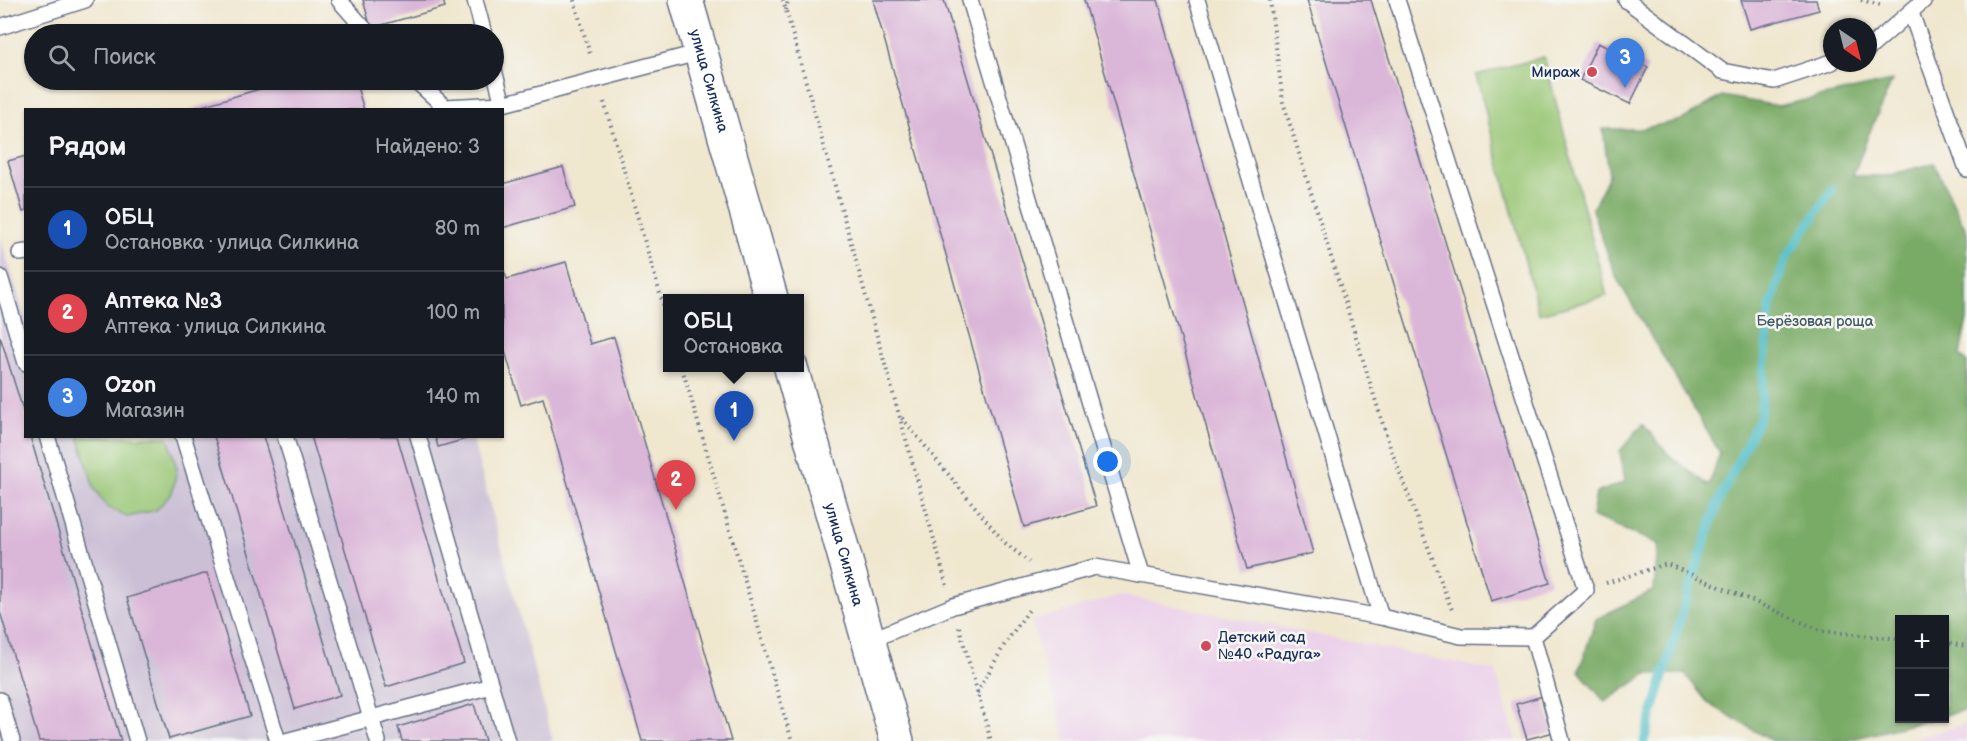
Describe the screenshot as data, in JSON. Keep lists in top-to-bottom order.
{
  "streets": {
    "main road": ["улица Силкина"]
  },
  "parks": ["Берёзовая роща"],
  "places": ["Мираж", "Детский сад №40 «Радуга»"],
  "north": "bottom right",
  "page": {
    "search": "Поиск",
    "pins": ["3", "1", "2"],
    "heading": ["Рядом", "Найдено: 3"],
    "list": [
      {
        "mark": "1",
        "name": "ОБЦ",
        "note": "Остановка · улица Силкина",
        "value": "80 m"
      },
      {
        "mark": "2",
        "name": "Аптека №3",
        "note": "Аптека · улица Силкина",
        "value": "100 m"
      },
      {
        "mark": "3",
        "name": "Ozon",
        "note": "Магазин",
        "value": "140 m"
      }
    ],
    "popup": ["ОБЦ", "Остановка"],
    "map_buttons": ["+", "−"]
  }
}
